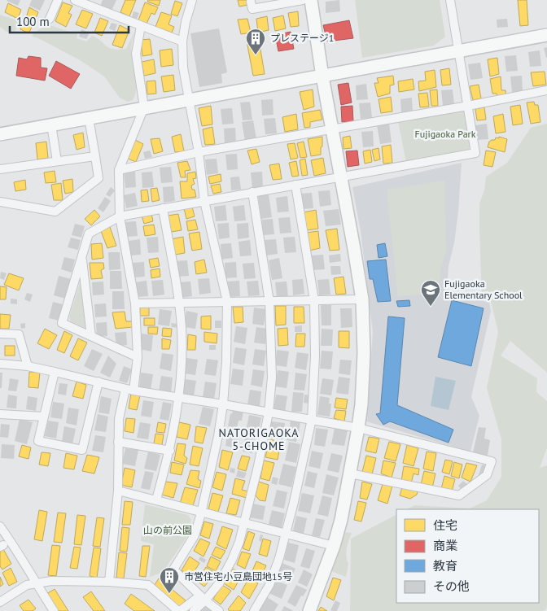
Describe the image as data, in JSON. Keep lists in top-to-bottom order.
{
  "districts": ["NATORIGAOKA 5-CHOME"],
  "parks": ["Fujigaoka Park", "山の前公園"],
  "places": {
    "building": ["プレステージ1", "市営住宅小豆島団地15号"],
    "school or university": ["Fujigaoka Elementary School"]
  },
  "legend": [
    "住宅",
    "商業",
    "教育",
    "その他"
  ],
  "scale_bar": "100 m"
}
